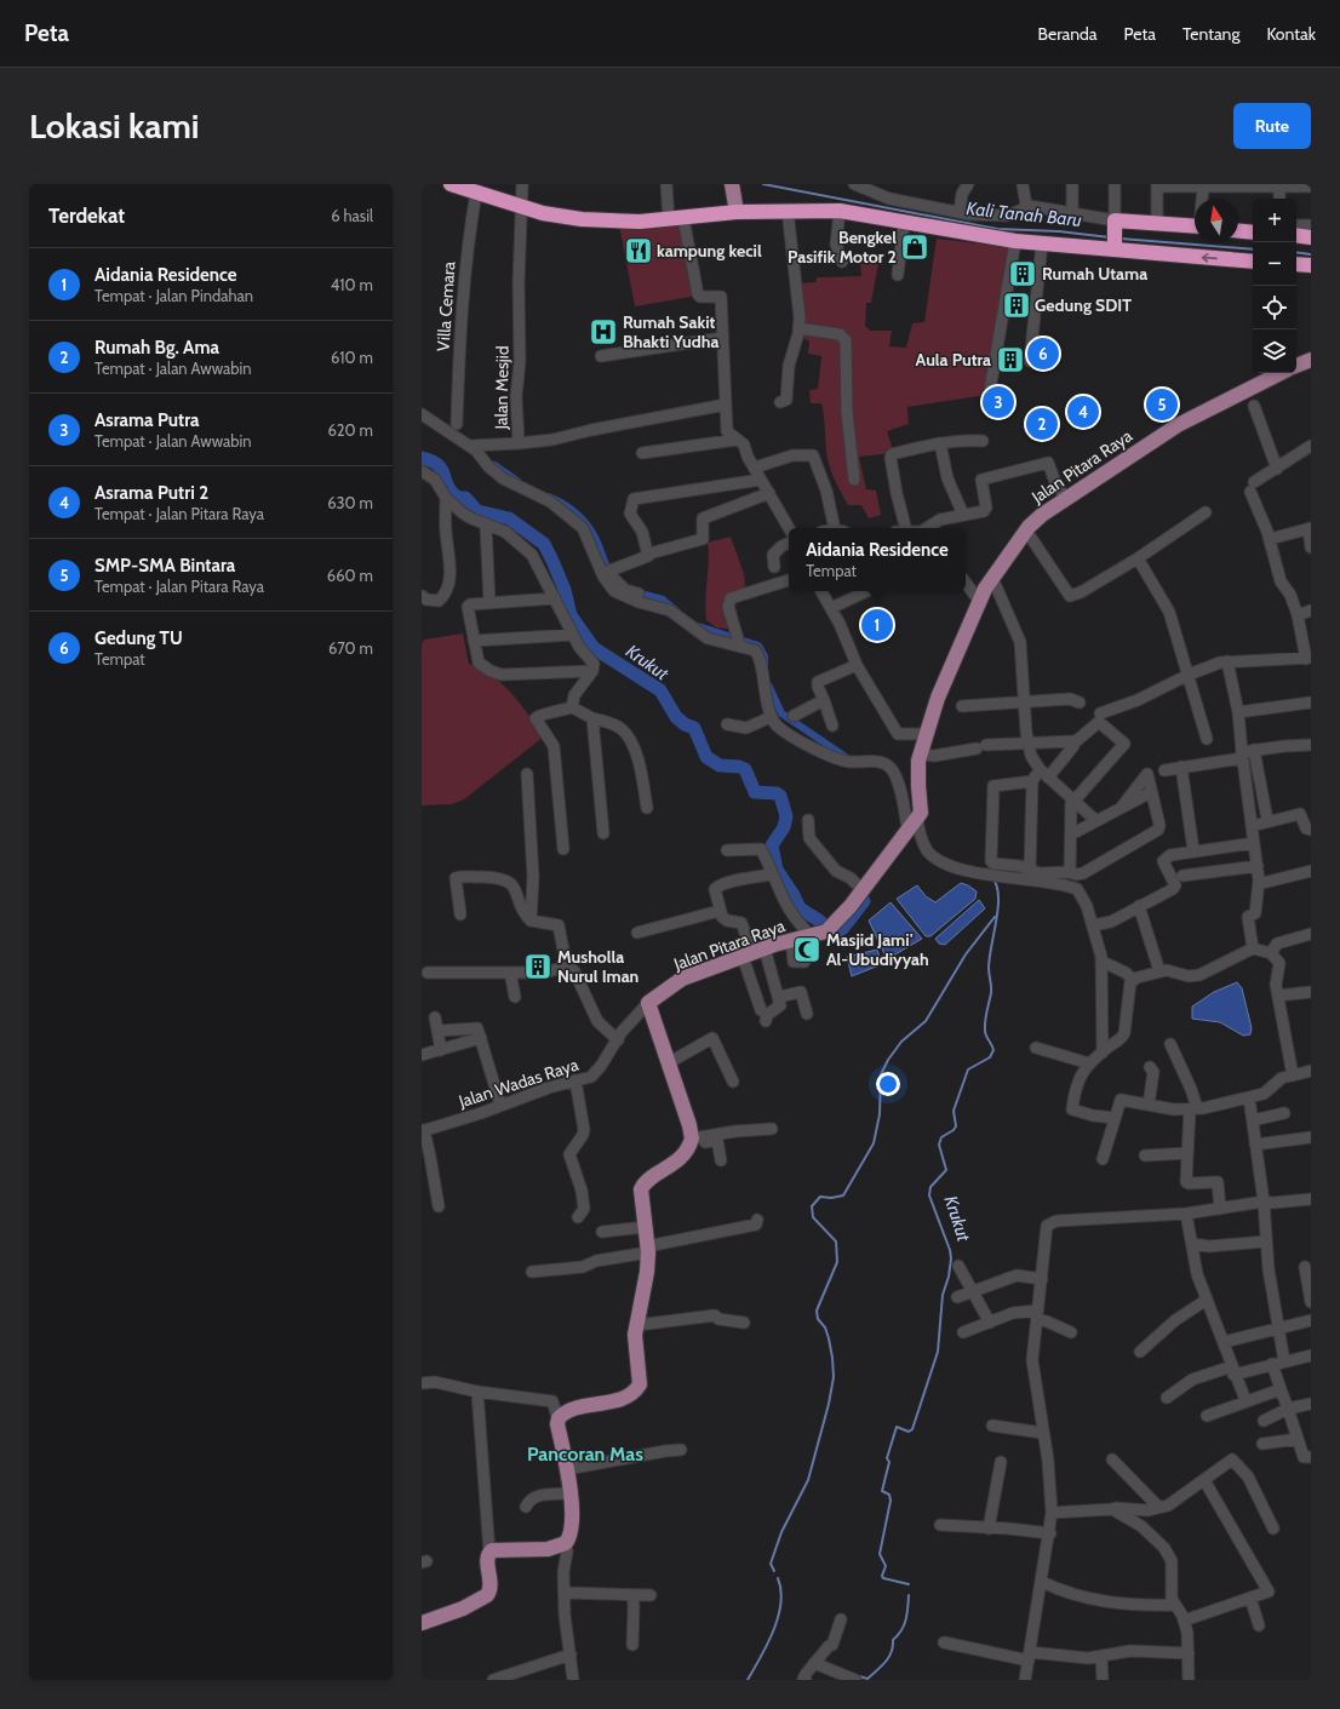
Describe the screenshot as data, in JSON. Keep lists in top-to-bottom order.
{
  "streets": {
    "main road": ["Jalan Pitara Raya"],
    "street": ["Villa Cemara", "Jalan Mesjid", "Jalan Wadas Raya"]
  },
  "crossings": [
    ["Jalan Pitara Raya", "Jalan Wadas Raya"]
  ],
  "districts": ["Pancoran Mas"],
  "water": ["Kali Tanah Baru", "Krukut"],
  "places": {
    "shop": ["Bengkel Pasifik Motor 2"],
    "restaurant": ["kampung kecil"],
    "building": [
      "Rumah Utama",
      "Gedung SDIT",
      "Aula Putra",
      "Musholla Nurul Iman"
    ],
    "hospital": ["Rumah Sakit Bhakti Yudha"],
    "mosque": ["Masjid Jami' Al-Ubudiyyah"]
  },
  "north": "top",
  "page": {
    "header": "Peta",
    "nav": [
      "Beranda",
      "Peta",
      "Tentang",
      "Kontak"
    ],
    "buttons": "Rute",
    "title": "Lokasi kami",
    "heading": ["Terdekat", "6 hasil"],
    "map_buttons": ["+", "−"],
    "list": [
      {
        "mark": "1",
        "name": "Aidania Residence",
        "note": "Tempat · Jalan Pindahan",
        "value": "410 m"
      },
      {
        "mark": "2",
        "name": "Rumah Bg. Ama",
        "note": "Tempat · Jalan Awwabin",
        "value": "610 m"
      },
      {
        "mark": "3",
        "name": "Asrama Putra",
        "note": "Tempat · Jalan Awwabin",
        "value": "620 m"
      },
      {
        "mark": "4",
        "name": "Asrama Putri 2",
        "note": "Tempat · Jalan Pitara Raya",
        "value": "630 m"
      },
      {
        "mark": "5",
        "name": "SMP-SMA Bintara",
        "note": "Tempat · Jalan Pitara Raya",
        "value": "660 m"
      },
      {
        "mark": "6",
        "name": "Gedung TU",
        "note": "Tempat",
        "value": "670 m"
      }
    ],
    "pins": [
      "6",
      "3",
      "5",
      "4",
      "2",
      "1"
    ],
    "popup": ["Aidania Residence", "Tempat"]
  }
}
